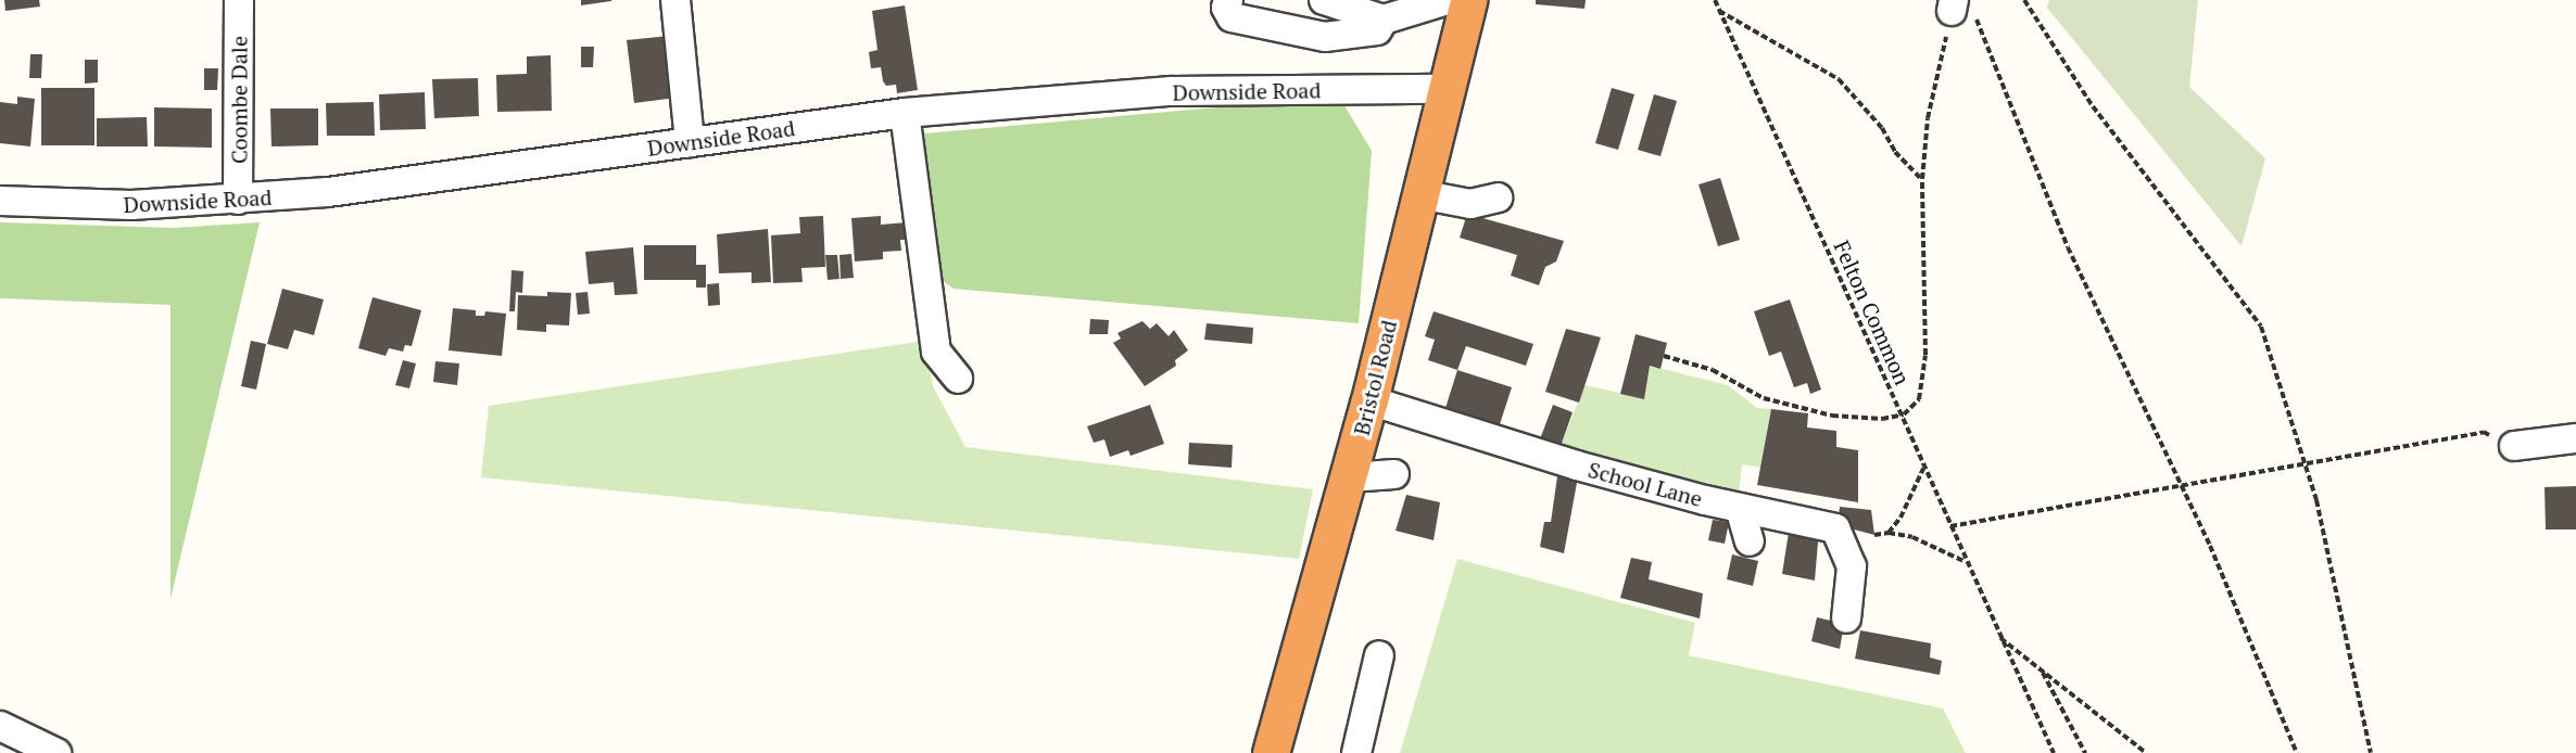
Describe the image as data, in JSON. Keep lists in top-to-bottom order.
{
  "streets": {
    "highway": ["Bristol Road"],
    "street": ["Downside Road", "Coombe Dale", "School Lane"],
    "path": ["Felton Common"]
  },
  "crossings": [
    ["Downside Road", "Coombe Dale"],
    ["Downside Road", "Bristol Road"],
    ["Bristol Road", "School Lane"]
  ]
}
